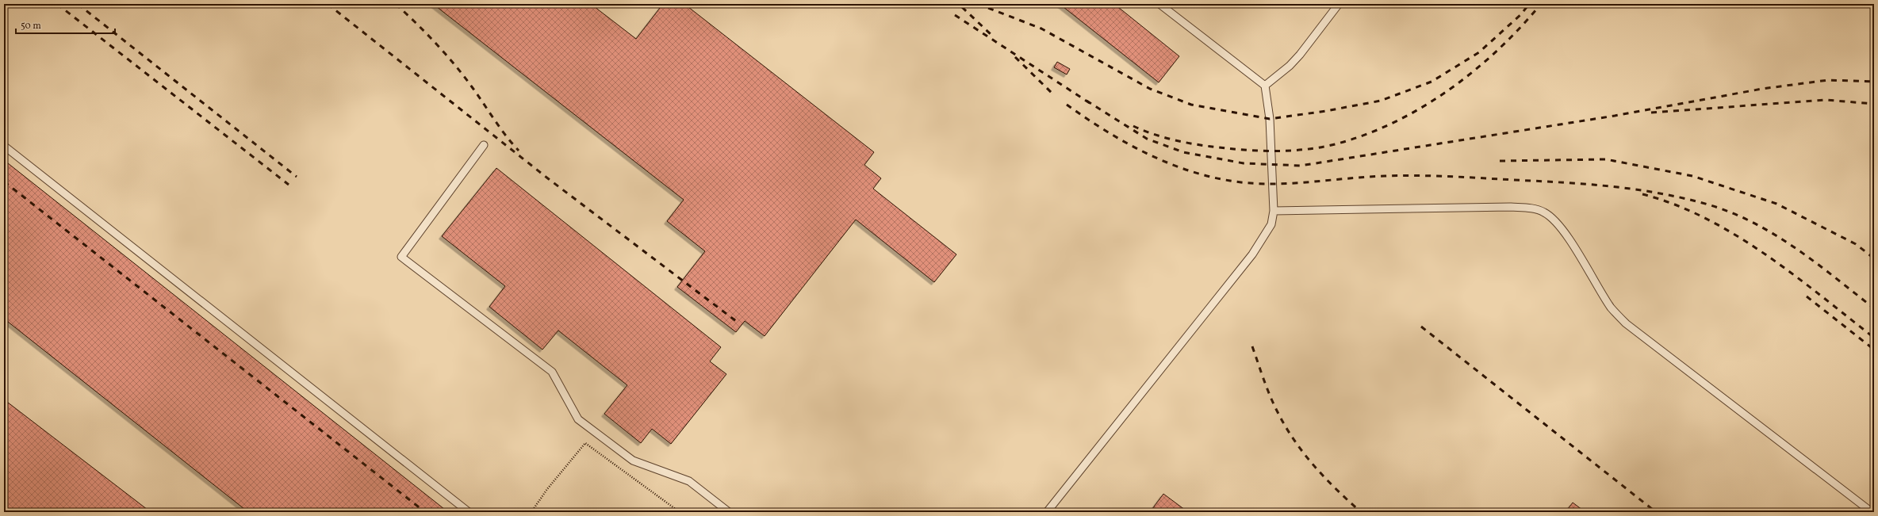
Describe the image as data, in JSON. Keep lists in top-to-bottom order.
{
  "scale_bar": "50 m"
}
